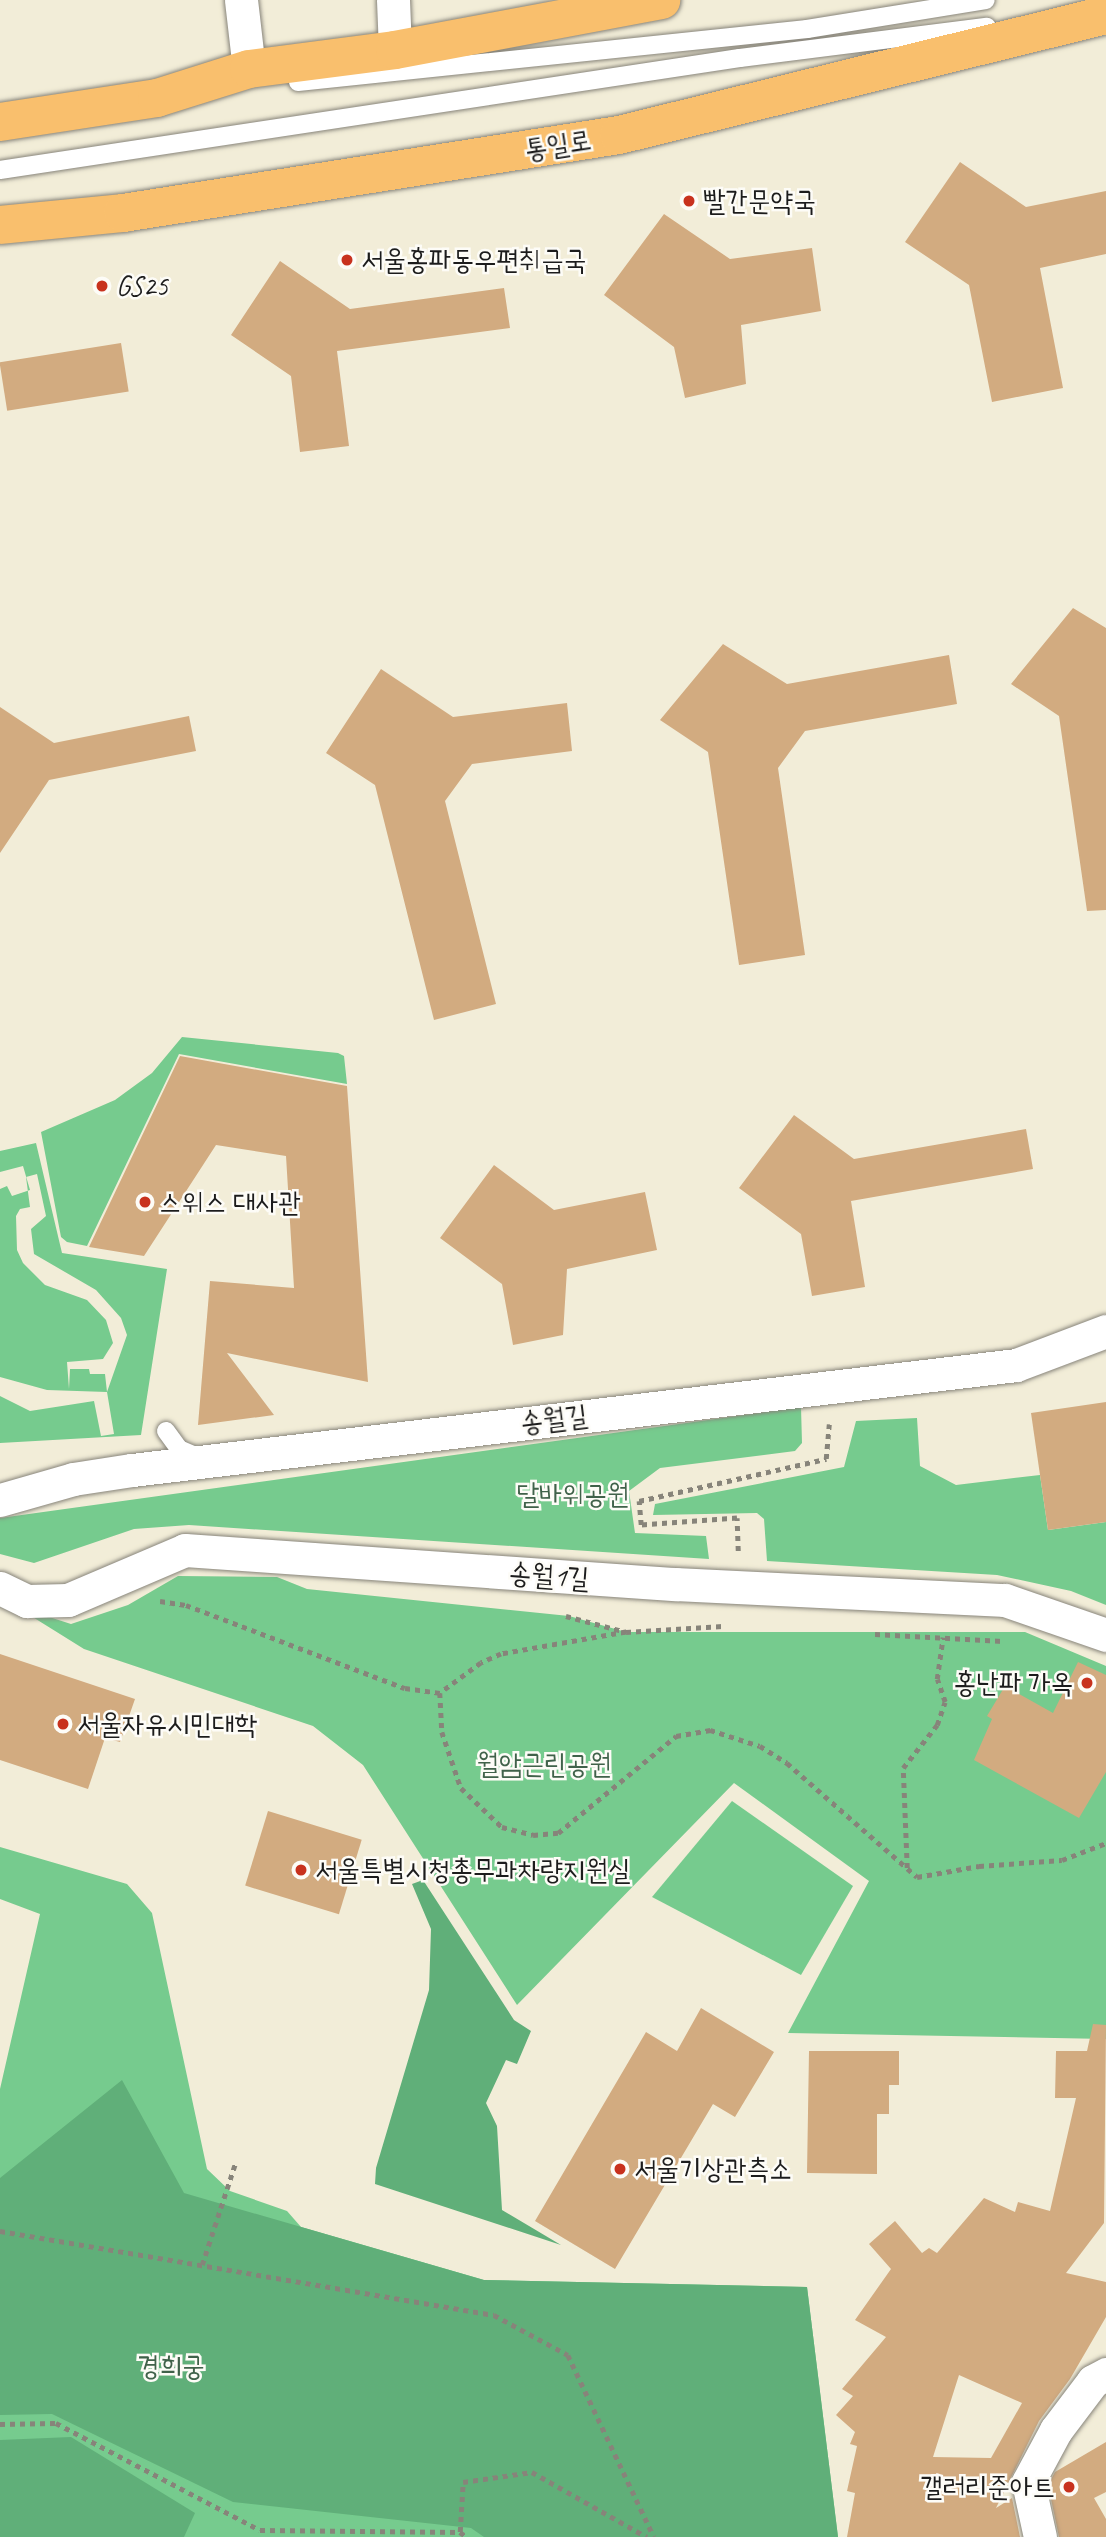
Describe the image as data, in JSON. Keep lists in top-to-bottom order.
{
  "streets": {
    "main road": ["통일로"],
    "street": ["송월길", "송월1길"]
  },
  "parks": ["달바위공원", "월암근린공원", "경희궁"],
  "places": [
    "빨간문약국",
    "서울홍파동우편취급국",
    "GS25",
    "스위스 대사관",
    "홍난파 가옥",
    "서울자유시민대학",
    "서울특별시청총무과차량지원실",
    "서울기상관측소",
    "갤러리준아트"
  ]
}
